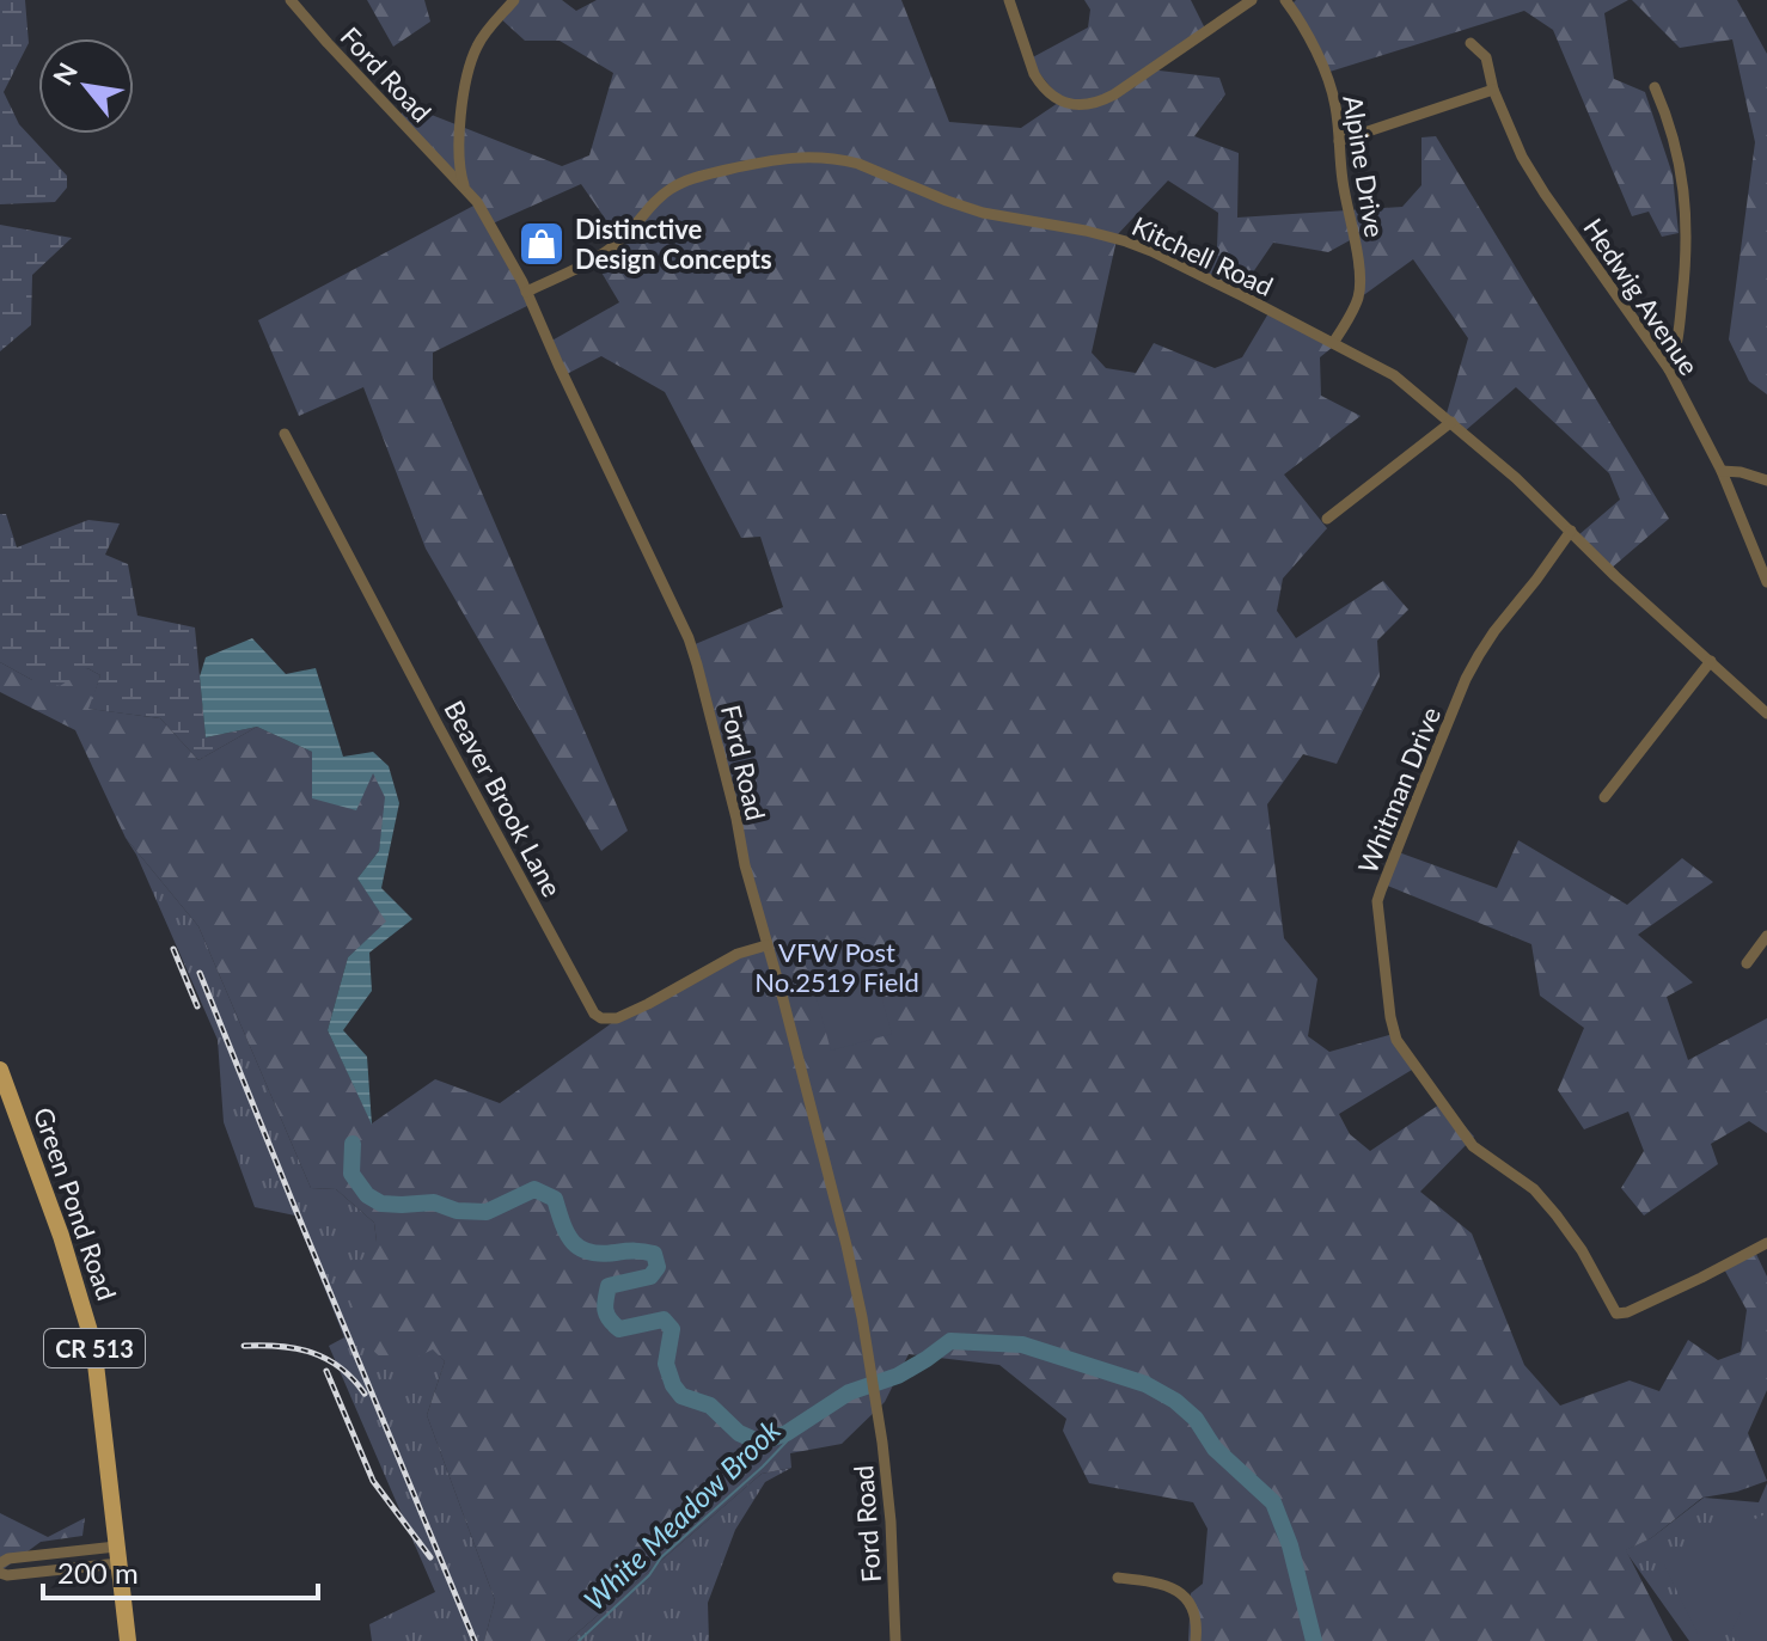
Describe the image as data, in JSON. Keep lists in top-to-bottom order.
{
  "streets": {
    "main road": ["Green Pond Road", "CR 513"],
    "street": [
      "Ford Road",
      "Alpine Drive",
      "Kitchell Road",
      "Hedwig Avenue",
      "Whitman Drive",
      "Beaver Brook Lane"
    ]
  },
  "crossings": [
    ["Ford Road", "Kitchell Road"],
    ["Ford Road", "Beaver Brook Lane"],
    ["Alpine Drive", "Kitchell Road"],
    ["Kitchell Road", "Whitman Drive"]
  ],
  "water": ["White Meadow Brook"],
  "parks": ["VFW Post No.2519 Field"],
  "places": {
    "shop": ["Distinctive Design Concepts"]
  },
  "scale_bar": "200 m",
  "north": "top left"
}
